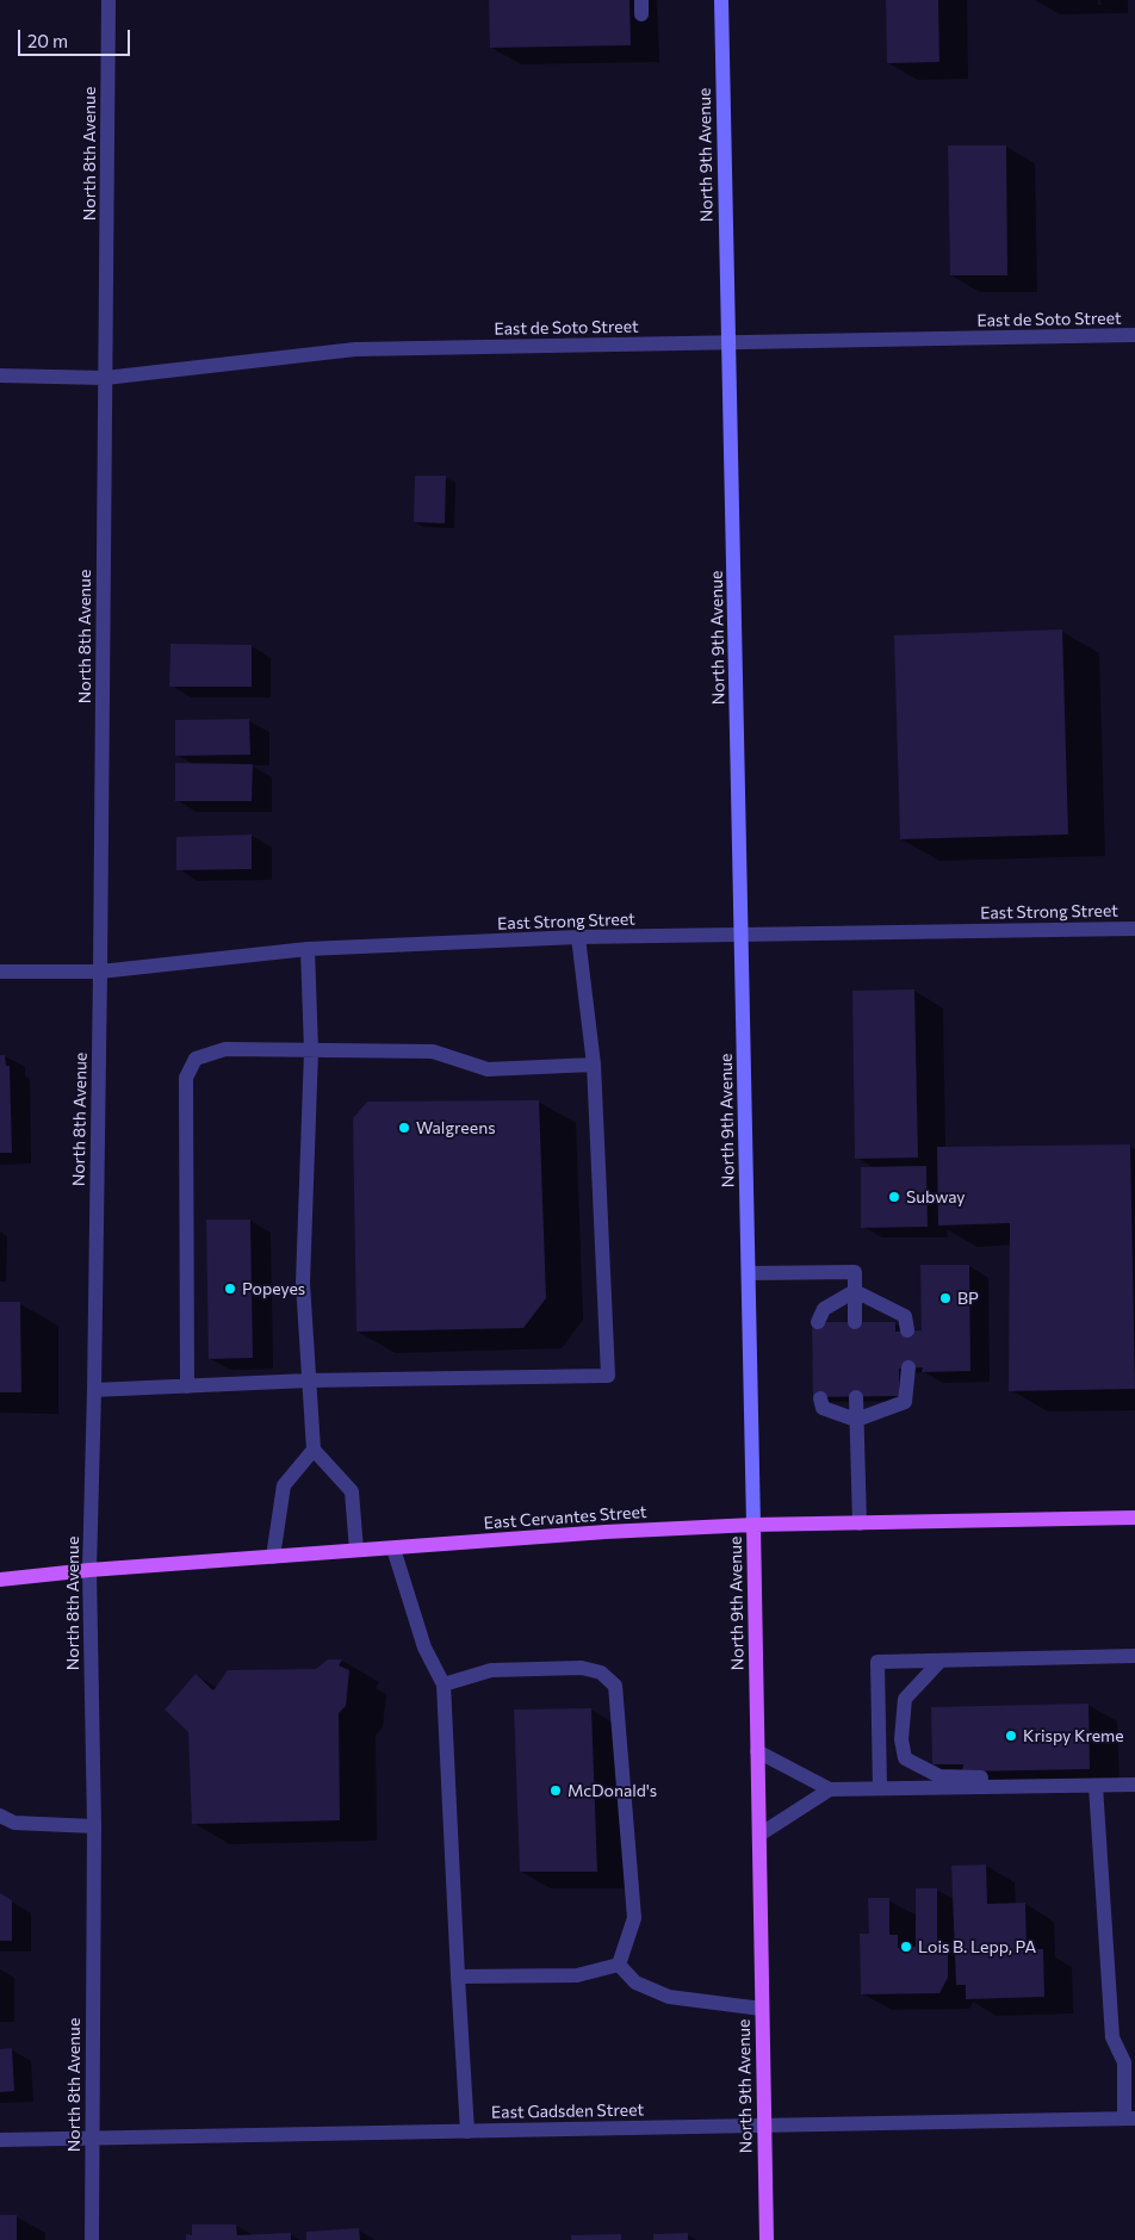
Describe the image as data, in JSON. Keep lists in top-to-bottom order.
{
  "streets": {
    "main road": ["North 9th Avenue", "East Cervantes Street"],
    "street": [
      "North 8th Avenue",
      "East de Soto Street",
      "East Strong Street",
      "East Gadsden Street"
    ]
  },
  "crossings": [
    ["North 8th Avenue", "East de Soto Street"],
    ["North 8th Avenue", "East Strong Street"],
    ["North 8th Avenue", "East Cervantes Street"],
    ["North 8th Avenue", "East Gadsden Street"],
    ["North 9th Avenue", "East de Soto Street"],
    ["North 9th Avenue", "East Strong Street"],
    ["North 9th Avenue", "East Cervantes Street"],
    ["North 9th Avenue", "East Gadsden Street"]
  ],
  "places": [
    "Walgreens",
    "Subway",
    "Popeyes",
    "BP",
    "Krispy Kreme",
    "McDonald's",
    "Lois B. Lepp, PA"
  ],
  "scale_bar": "20 m"
}
